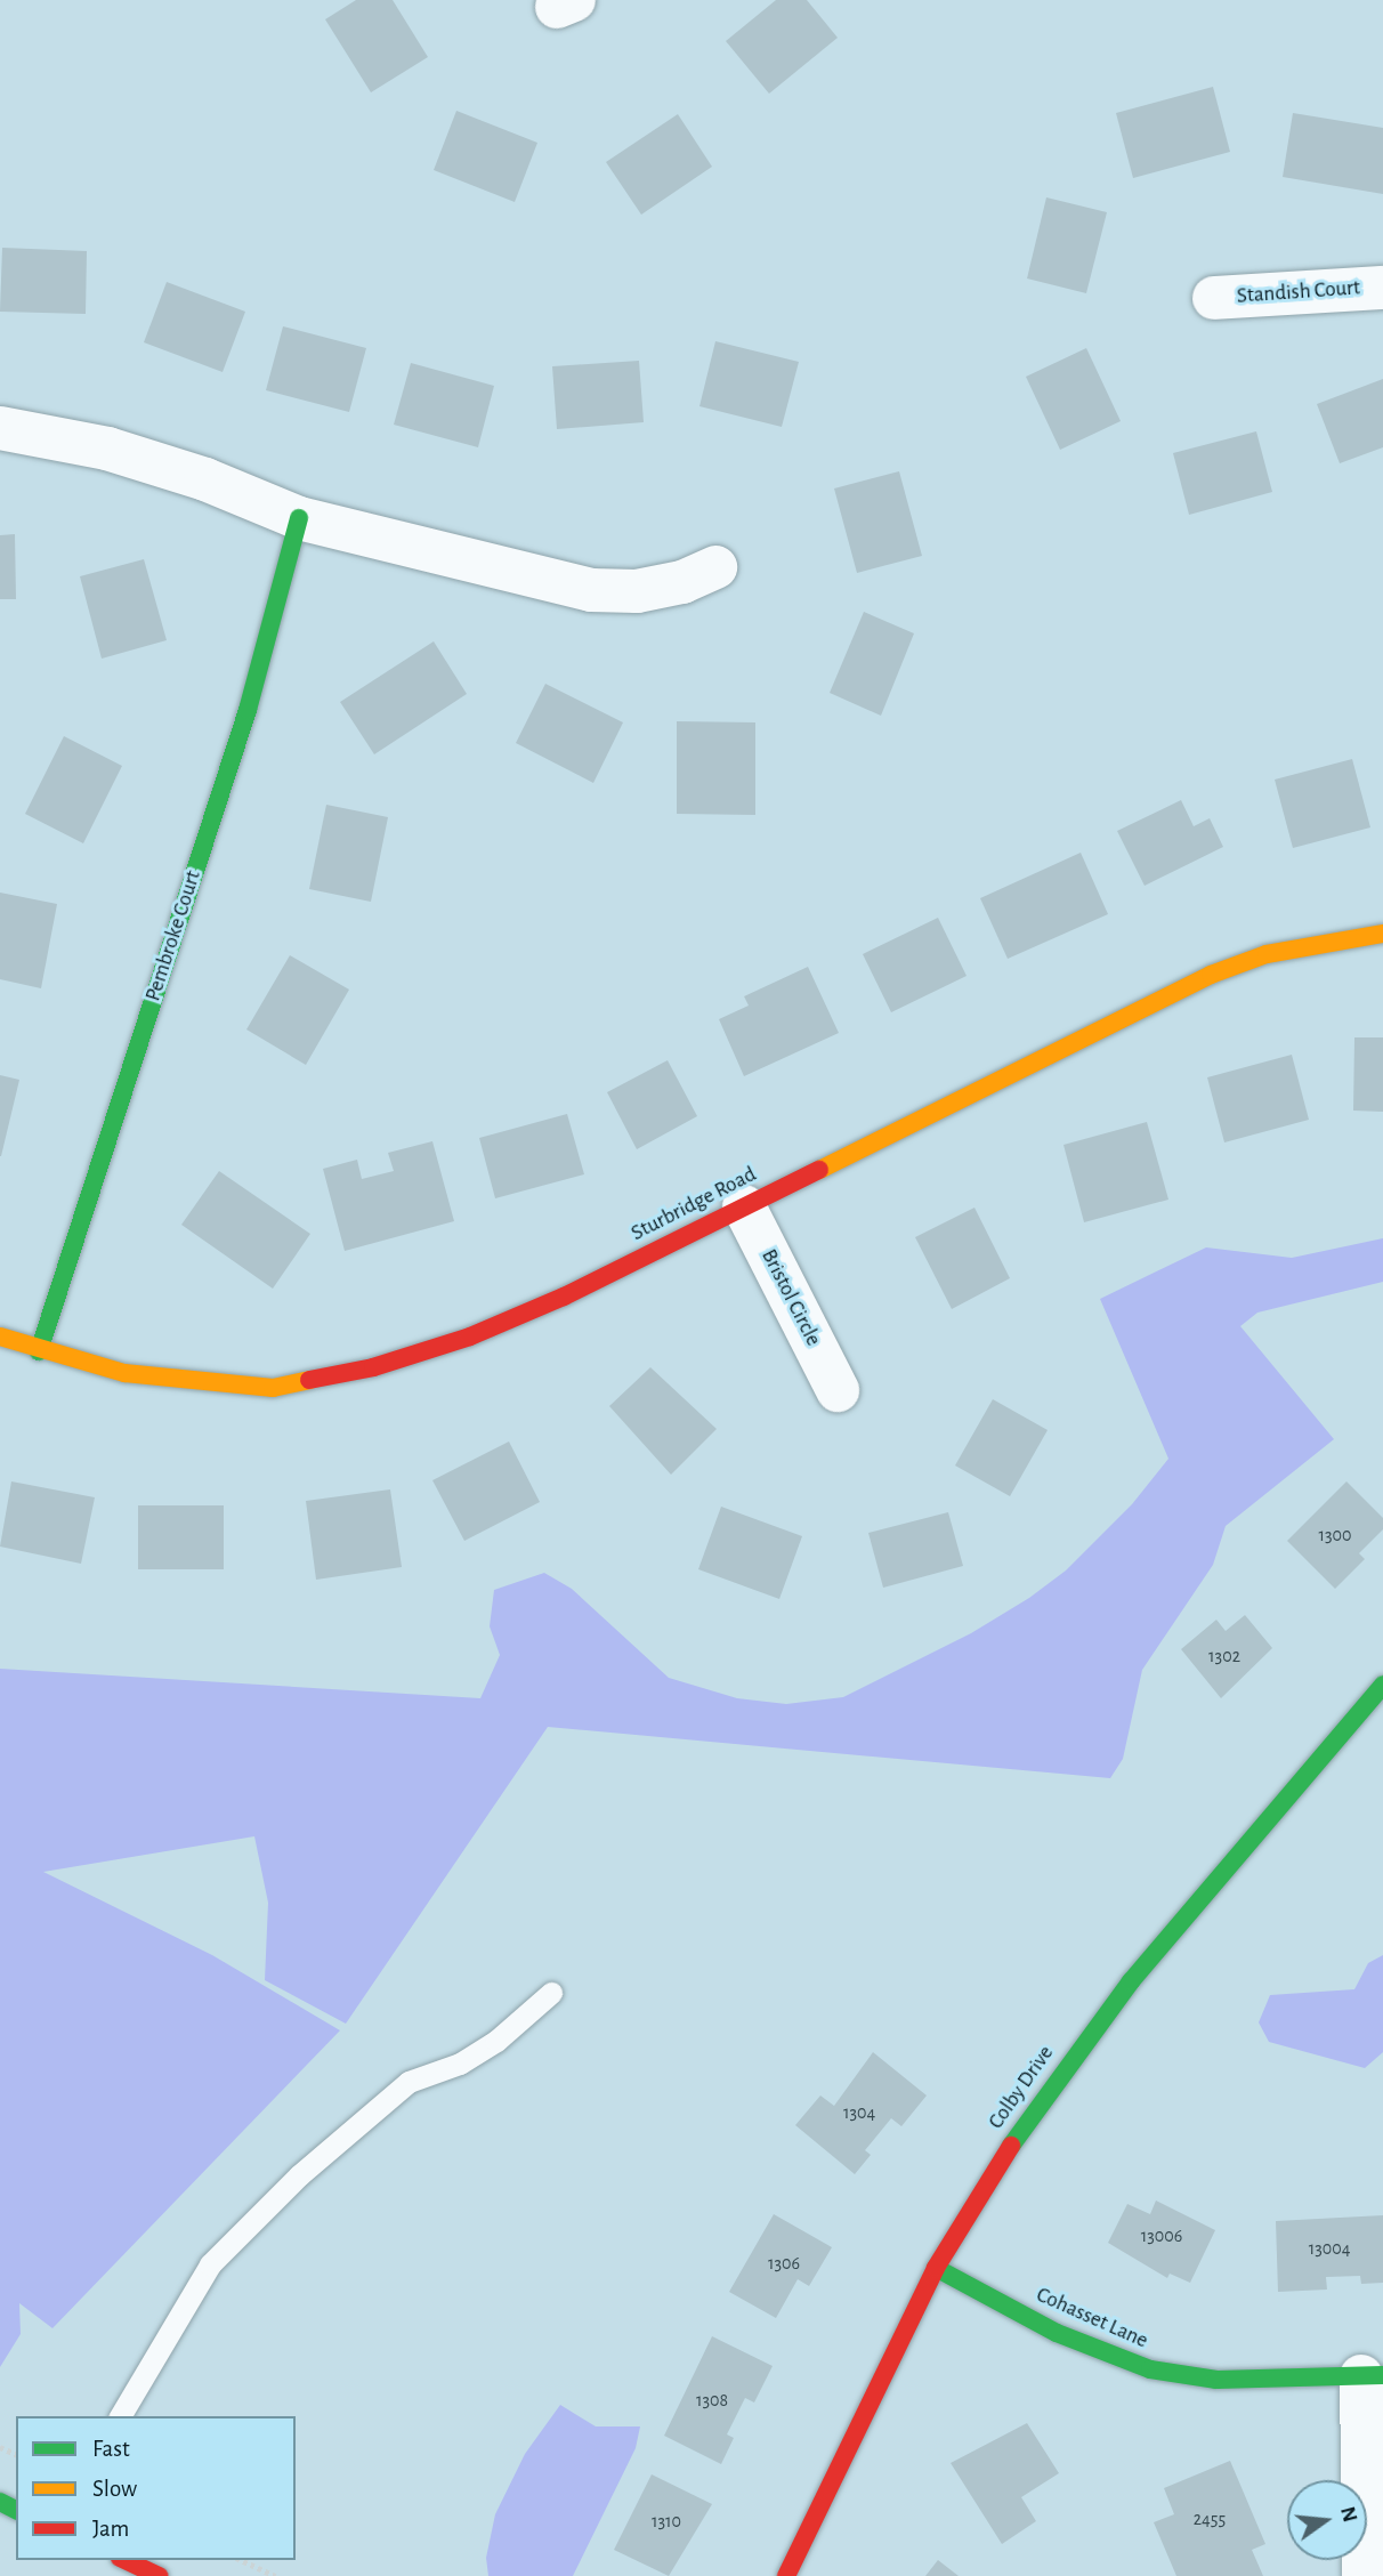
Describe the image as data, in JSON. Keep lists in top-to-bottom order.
{
  "streets": {
    "street": [
      "Standish Court",
      "Pembroke Court",
      "Sturbridge Road",
      "Bristol Circle",
      "Colby Drive",
      "Cohasset Lane"
    ]
  },
  "crossings": [
    ["Pembroke Court", "Sturbridge Road"],
    ["Sturbridge Road", "Bristol Circle"],
    ["Colby Drive", "Cohasset Lane"]
  ],
  "house_numbers": [
    "1300",
    "1302",
    "1304",
    "13006",
    "13004",
    "1306",
    "1308",
    "2455",
    "1310"
  ],
  "legend": ["Fast", "Slow", "Jam"],
  "north": "right"
}
